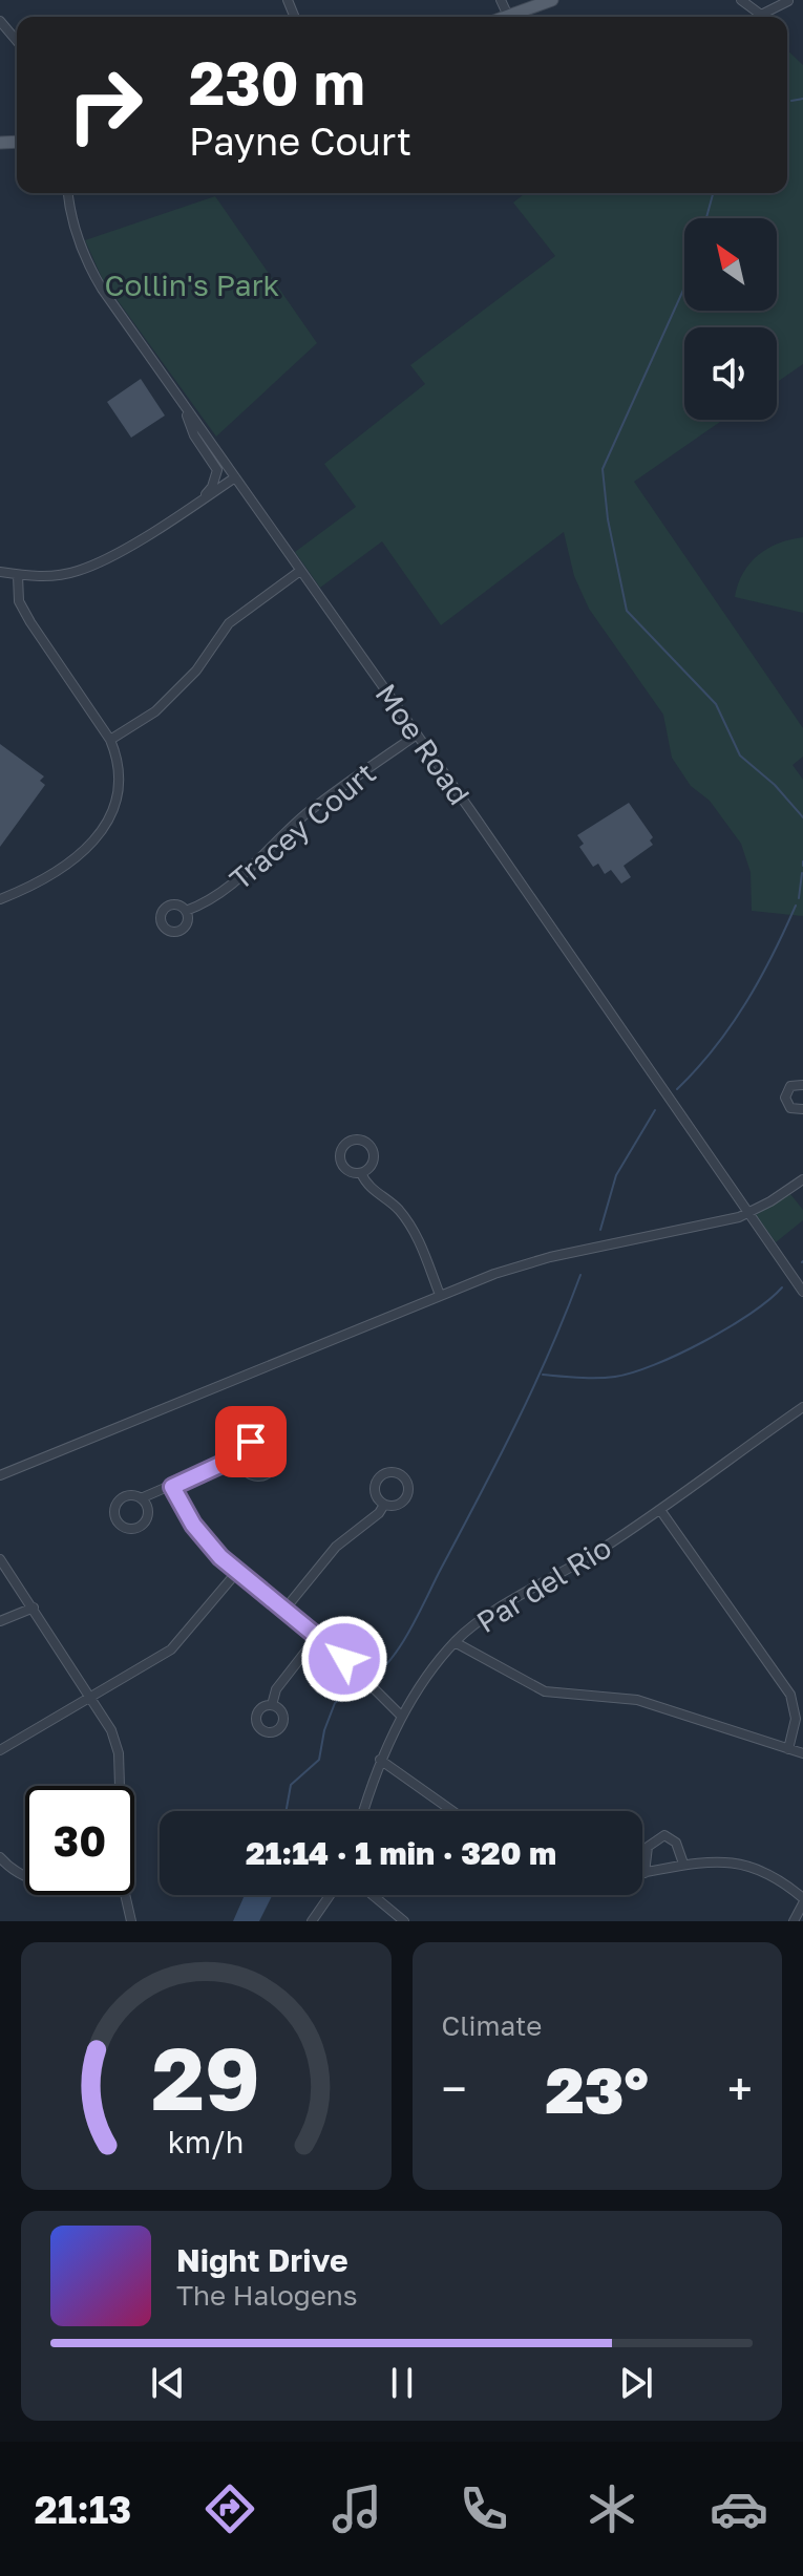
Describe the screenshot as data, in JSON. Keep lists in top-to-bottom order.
{
  "streets": {
    "street": ["Moe Road", "Tracey Court", "Par del Rio"]
  },
  "crossings": [
    ["Moe Road", "Tracey Court"]
  ],
  "parks": ["Collin's Park"],
  "north": "top left",
  "page": {
    "turn": ["230 m", "Payne Court"],
    "limit": "30",
    "trip": "21:14 · 1 min · 320 m",
    "tile": "Climate",
    "heat": ["−", "23°", "+"],
    "song": ["Night Drive", "The Halogens"],
    "tabs": "21:13",
    "gauge": ["29", "km/h"]
  }
}
